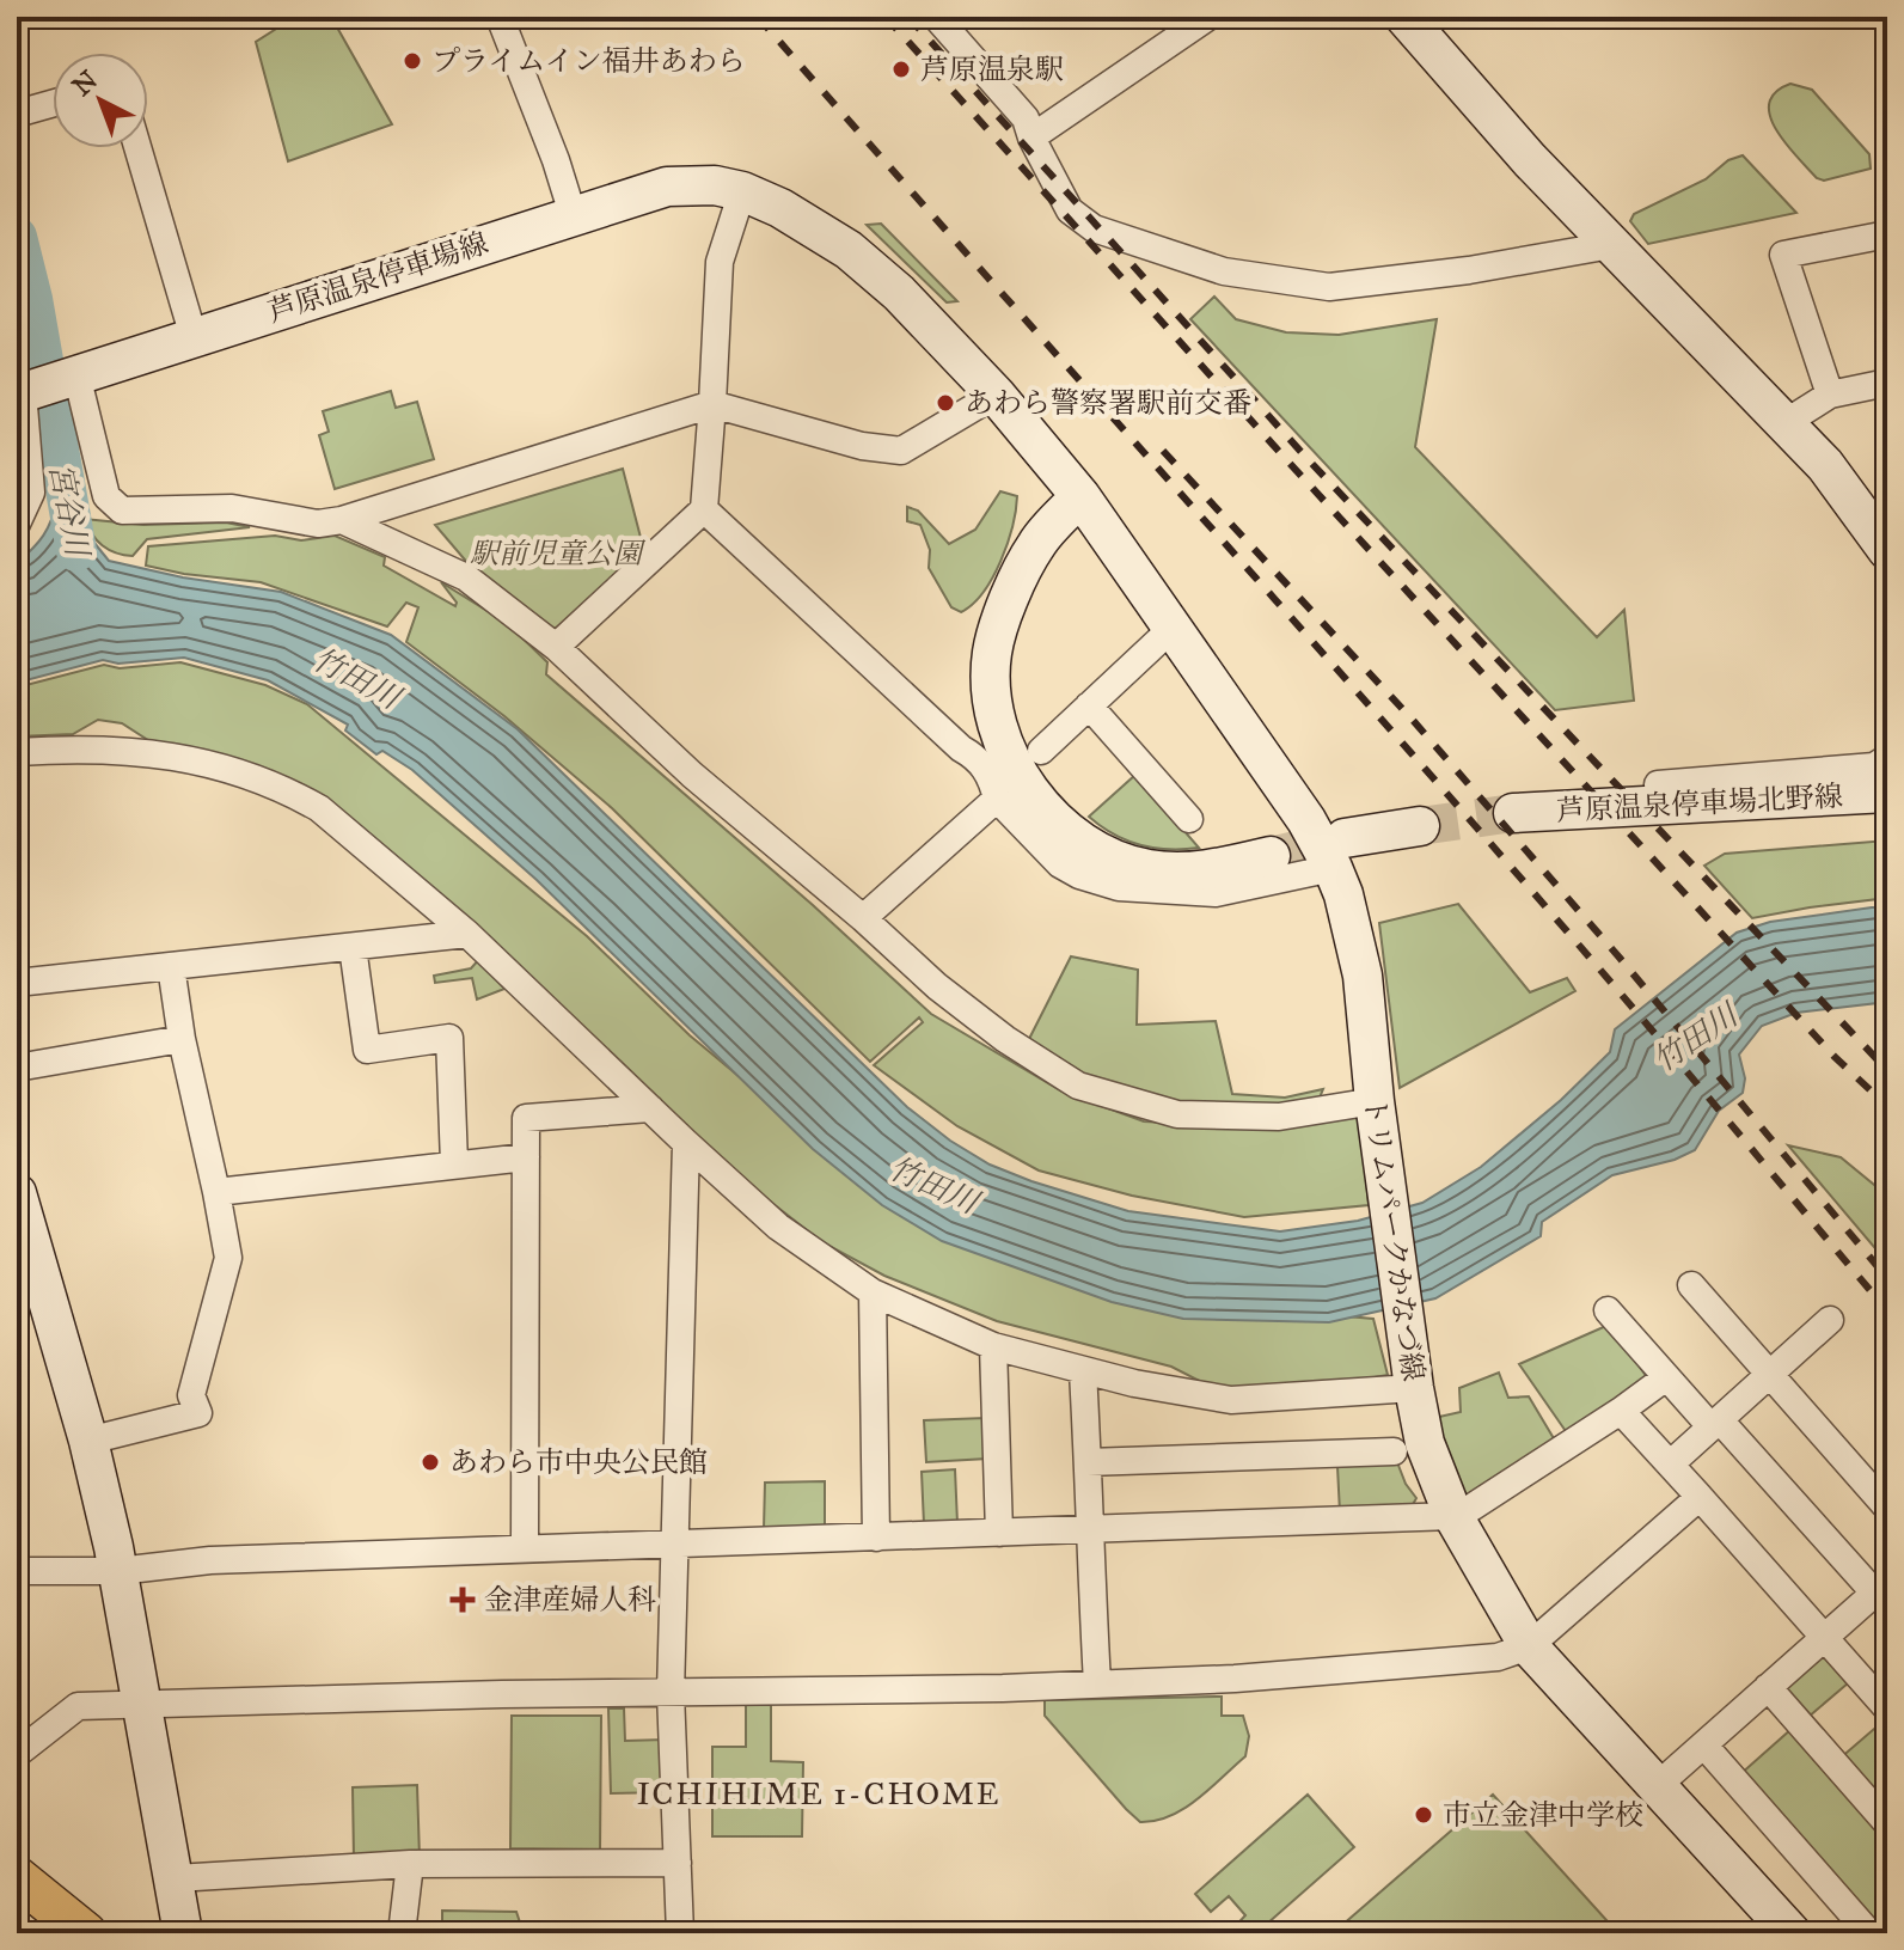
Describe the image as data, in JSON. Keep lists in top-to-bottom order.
{
  "streets": {
    "main road": ["芦原温泉停車場線", "芦原温泉停車場北野線", "トリムパークかなづ線"]
  },
  "districts": ["ICHIHIME 1-CHOME"],
  "water": ["宮谷川", "竹田川"],
  "parks": ["駅前児童公園"],
  "places": {
    "other": [
      "プライムイン福井あわら",
      "芦原温泉駅",
      "あわら警察署駅前交番",
      "あわら市中央公民館",
      "市立金津中学校"
    ],
    "health": ["金津産婦人科"]
  },
  "north": "top left"
}
